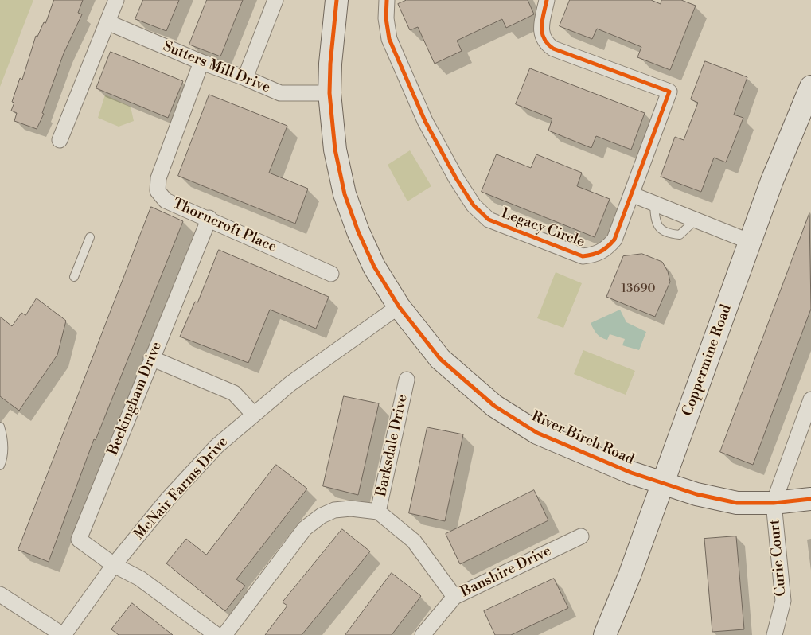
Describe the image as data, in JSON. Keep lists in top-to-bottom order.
{
  "streets": {
    "street": [
      "Sutters Mill Drive",
      "Thorncroft Place",
      "Legacy Circle",
      "Coppermine Road",
      "Beckingham Drive",
      "River Birch Road",
      "Barksdale Drive",
      "McNair Farms Drive",
      "Curie Court",
      "Banshire Drive"
    ]
  },
  "crossings": [
    ["Sutters Mill Drive", "Thorncroft Place"],
    ["Sutters Mill Drive", "River Birch Road"],
    ["Thorncroft Place", "Beckingham Drive"],
    ["Coppermine Road", "River Birch Road"],
    ["Beckingham Drive", "McNair Farms Drive"],
    ["River Birch Road", "McNair Farms Drive"],
    ["River Birch Road", "Curie Court"]
  ],
  "house_numbers": ["13690"]
}
